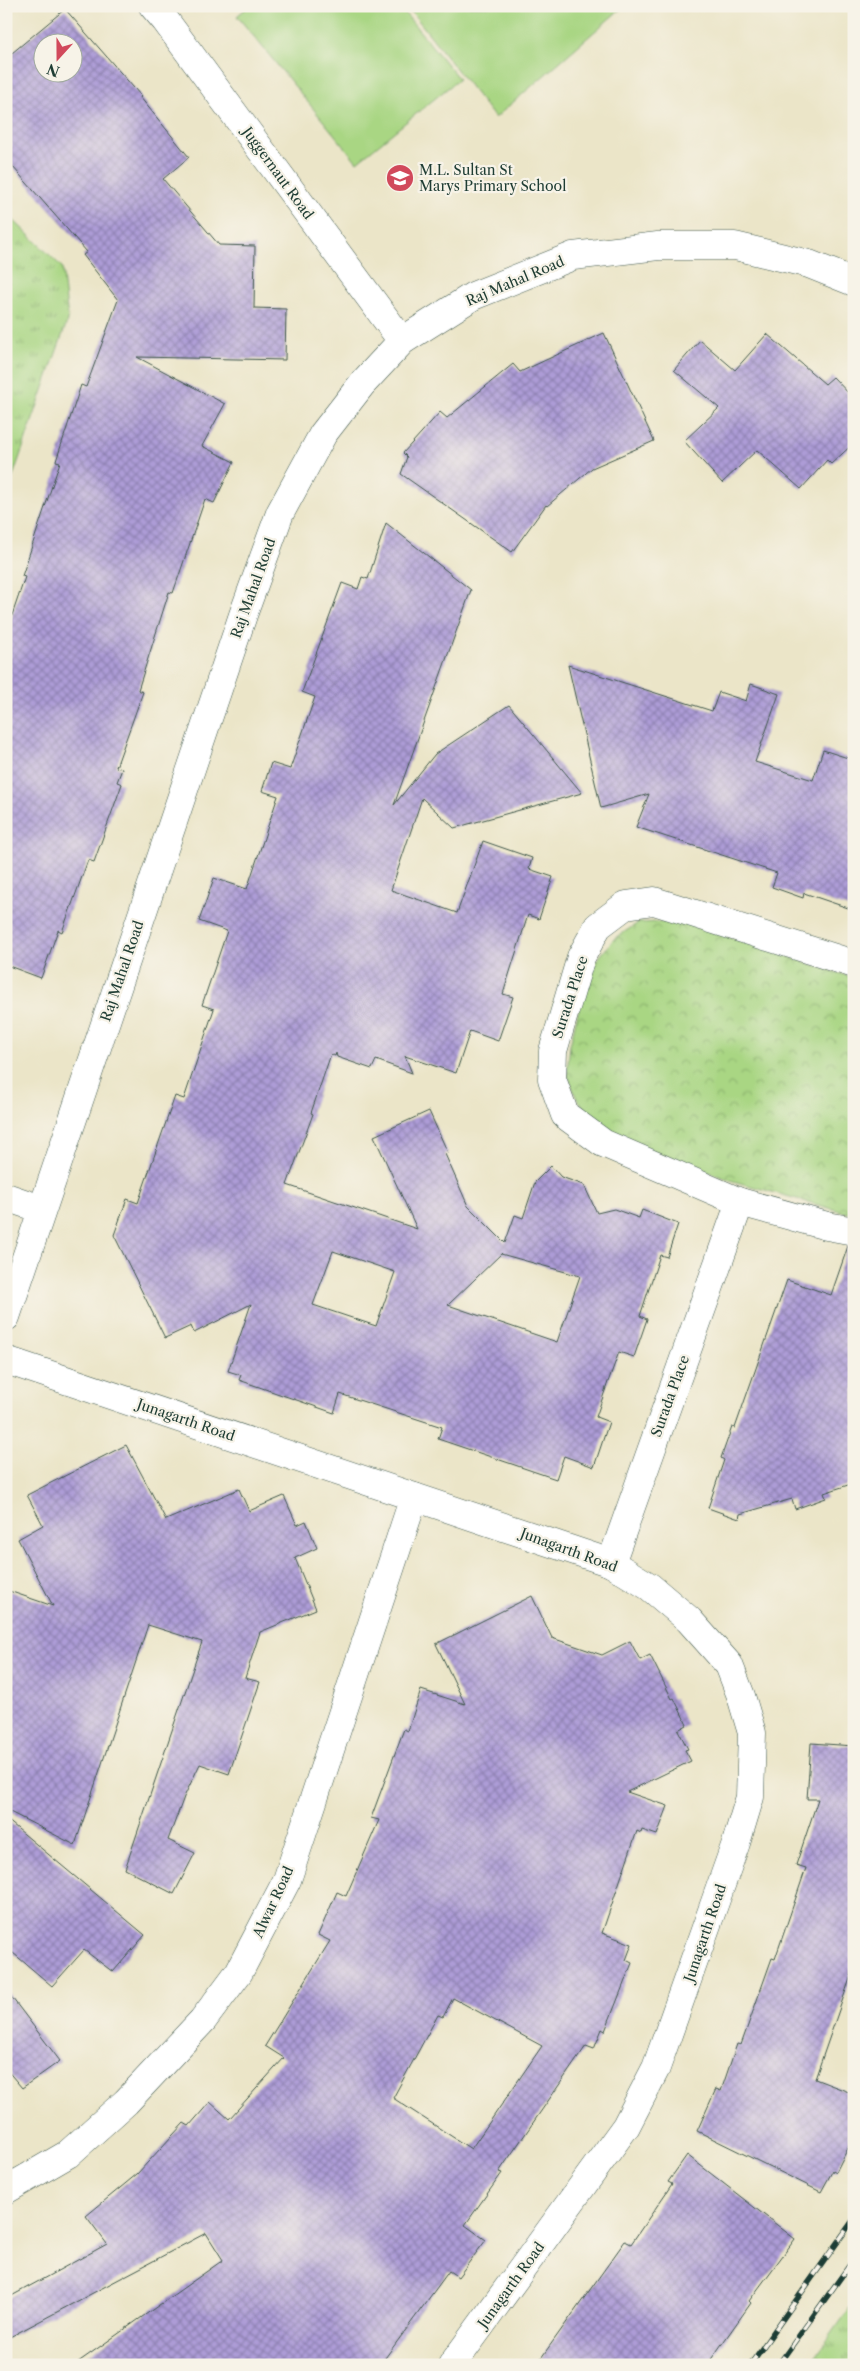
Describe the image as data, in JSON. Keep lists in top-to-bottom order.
{
  "streets": {
    "street": [
      "Juggernaut Road",
      "Raj Mahal Road",
      "Surada Place",
      "Junagarth Road",
      "Alwar Road"
    ]
  },
  "crossings": [
    ["Juggernaut Road", "Raj Mahal Road"],
    ["Surada Place", "Junagarth Road"],
    ["Junagarth Road", "Alwar Road"]
  ],
  "places": {
    "school or university": ["M.L. Sultan St Marys Primary School"]
  },
  "north": "bottom"
}
